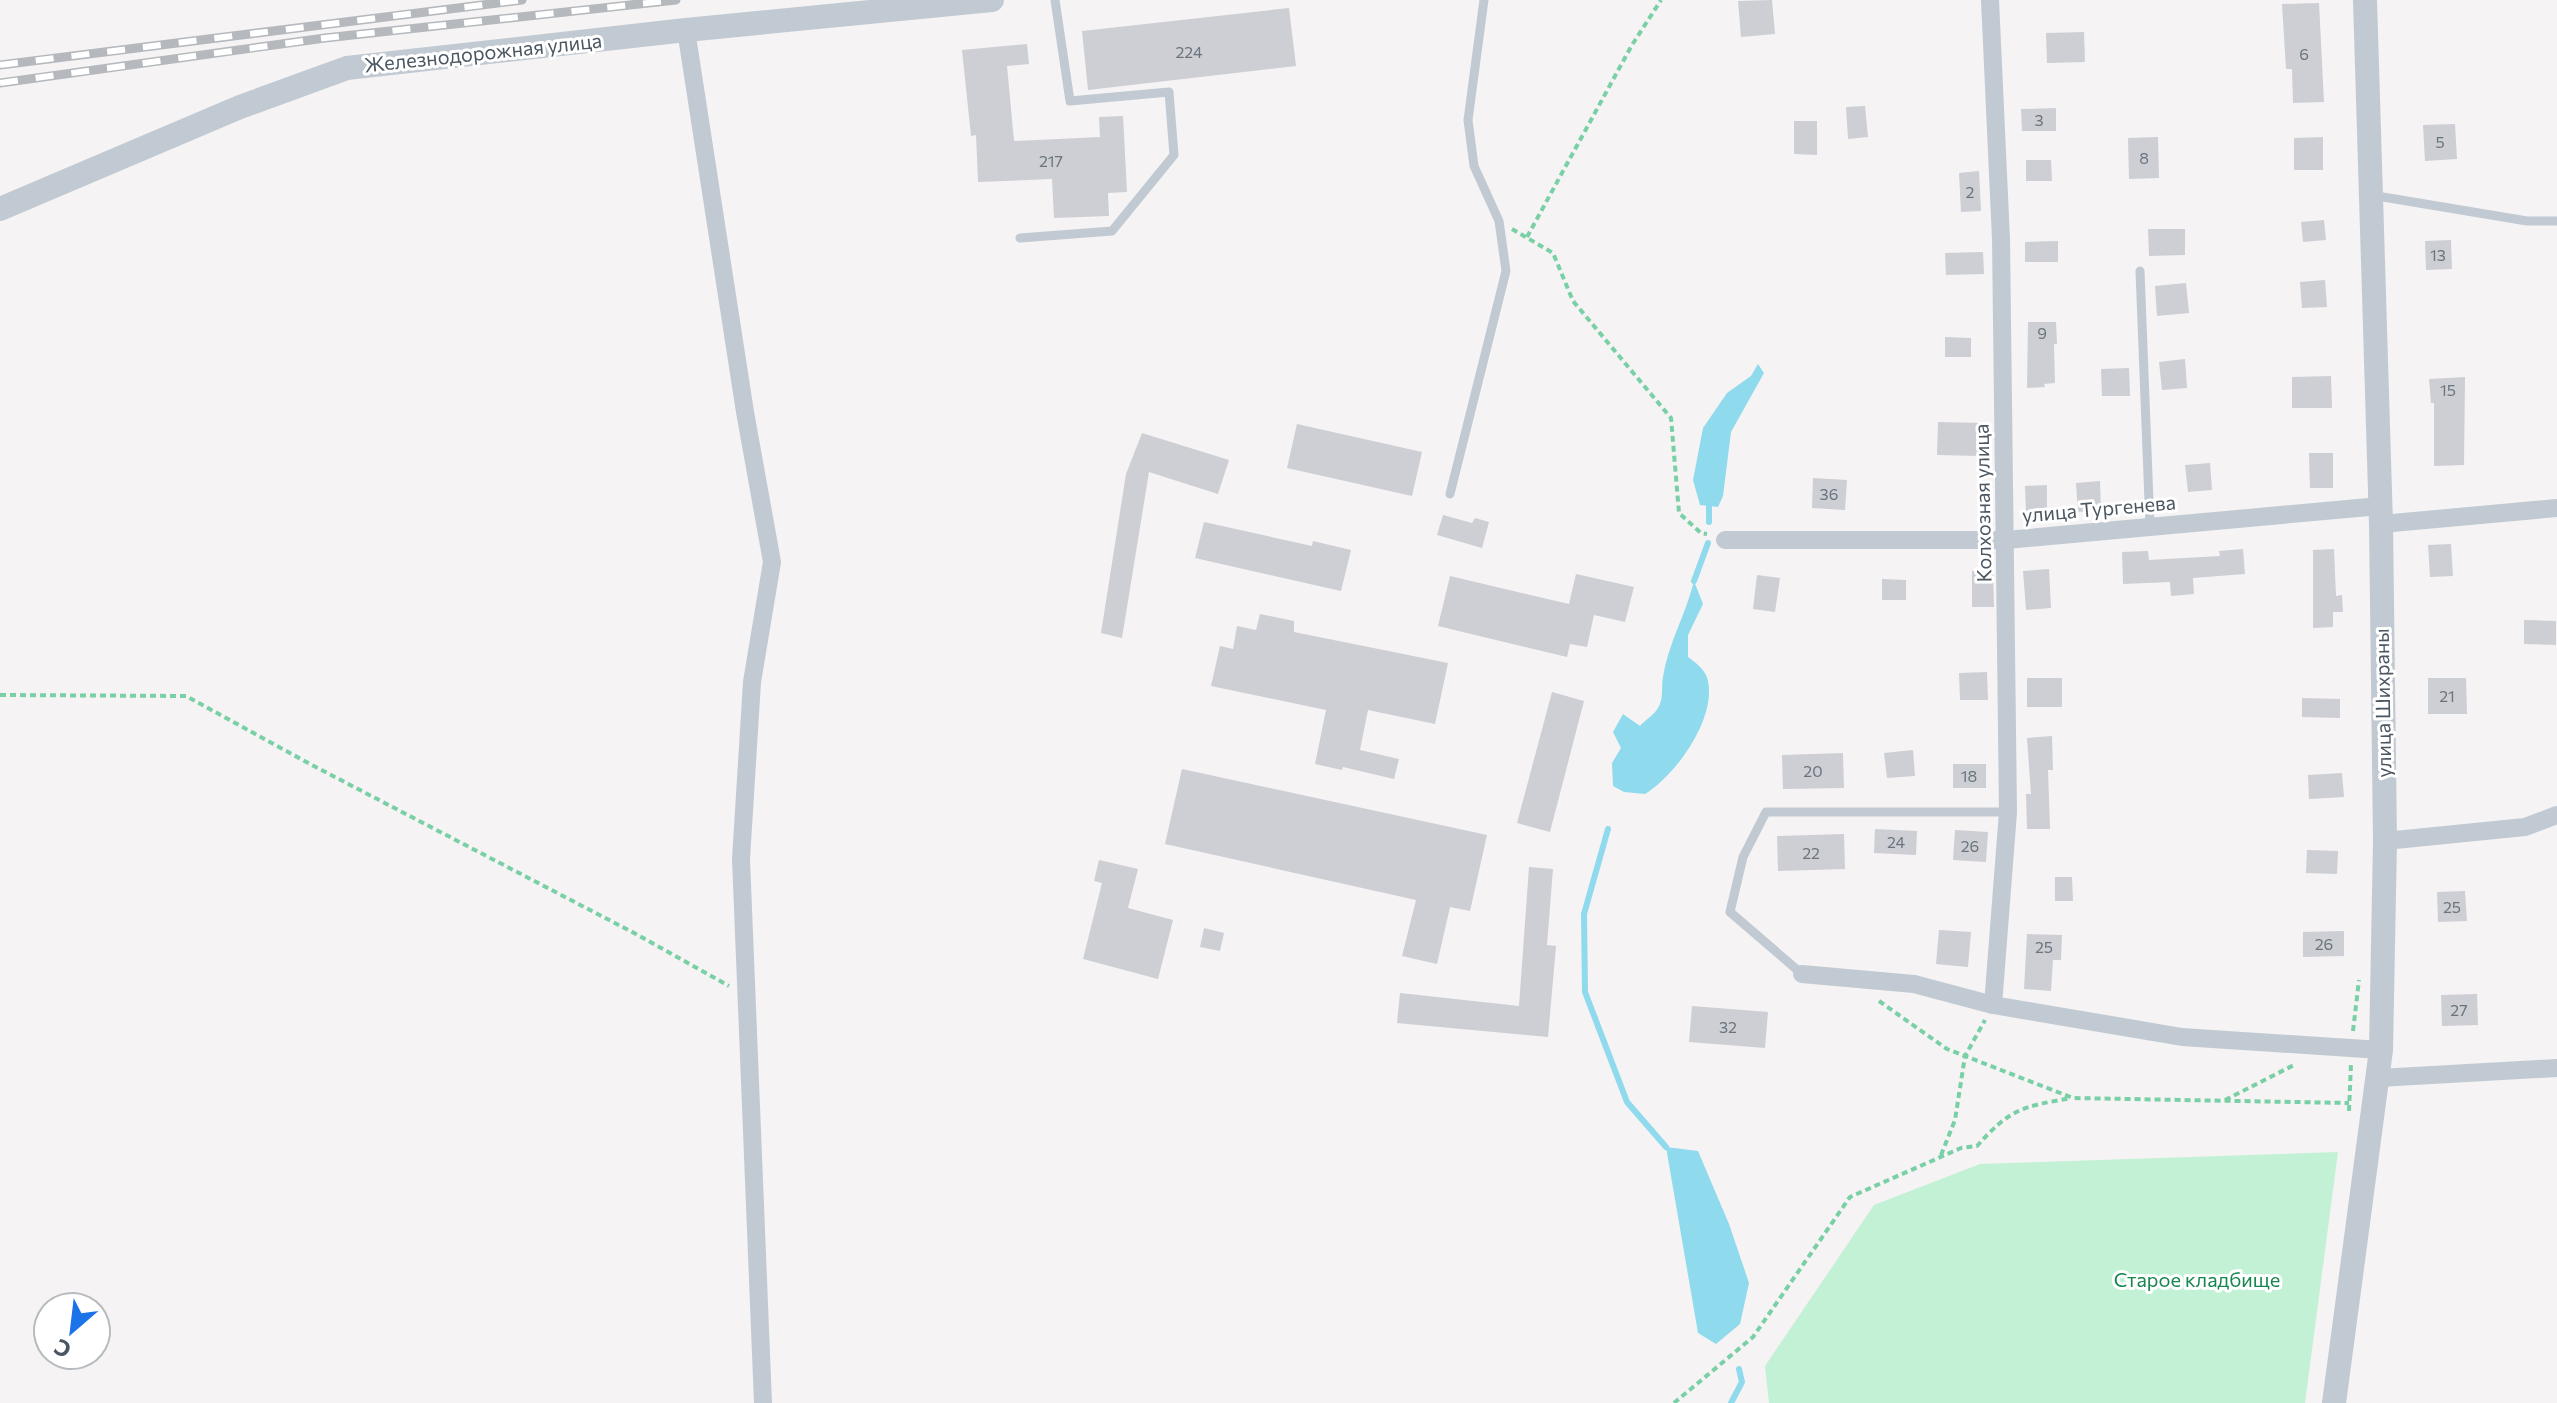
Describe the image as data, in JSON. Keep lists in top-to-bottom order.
{
  "streets": {
    "street": [
      "Железнодорожная улица",
      "Колхозная улица",
      "улица Тургенева",
      "улица Шихраны"
    ]
  },
  "crossings": [
    ["Колхозная улица", "улица Тургенева"],
    ["улица Тургенева", "улица Шихраны"]
  ],
  "parks": ["Старое кладбище"],
  "house_numbers": [
    "224",
    "6",
    "3",
    "5",
    "8",
    "217",
    "2",
    "13",
    "9",
    "15",
    "36",
    "21",
    "20",
    "18",
    "24",
    "26",
    "22",
    "25",
    "26",
    "25",
    "27",
    "32"
  ],
  "north": "bottom left"
}
